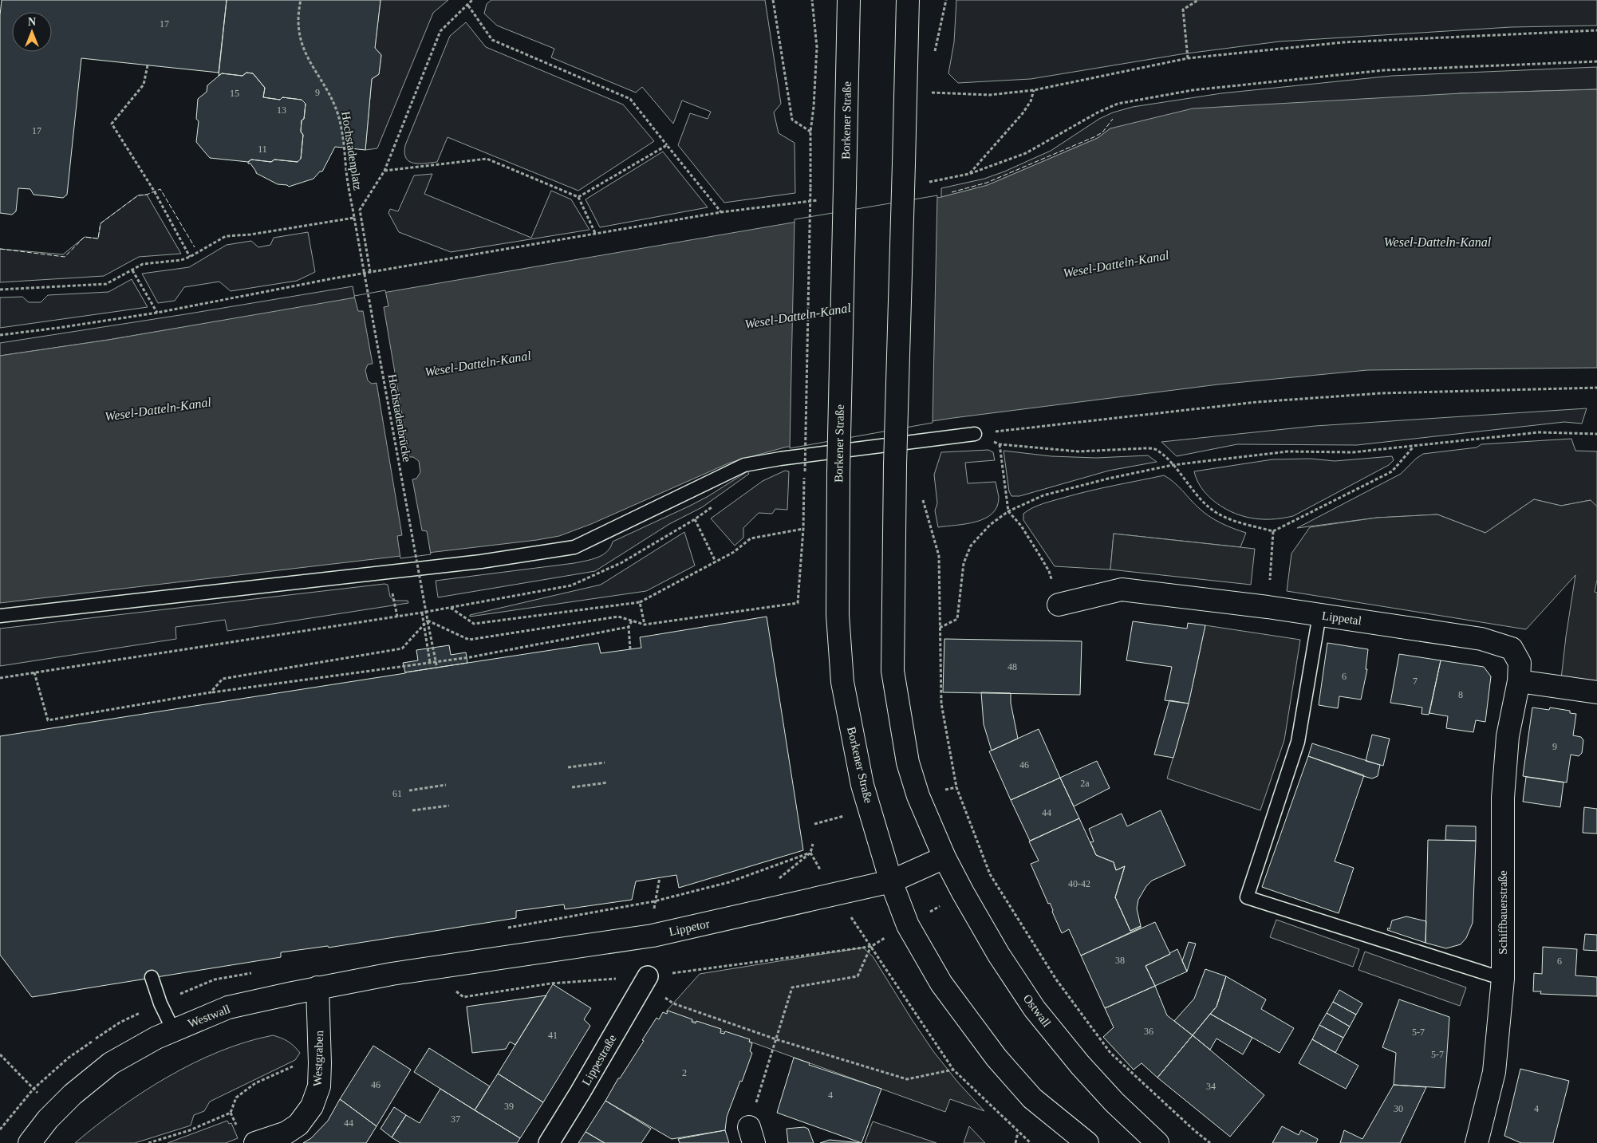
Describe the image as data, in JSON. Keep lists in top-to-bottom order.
{
  "streets": {
    "main road": [
      "Borkener Straße",
      "Lippetal",
      "Schiffbauerstraße",
      "Lippetor",
      "Ostwall",
      "Westwall",
      "Westgraben"
    ],
    "street": ["Lippestraße"],
    "path": ["Hochstadenplatz", "Hochstadenbrücke"]
  },
  "crossings": [
    ["Borkener Straße", "Lippetor"],
    ["Hochstadenplatz", "Hochstadenbrücke"],
    ["Lippetal", "Schiffbauerstraße"],
    ["Lippetor", "Ostwall"],
    ["Lippetor", "Westwall"],
    ["Westwall", "Westgraben"]
  ],
  "water": ["Wesel-Datteln-Kanal"],
  "house_numbers": [
    "17",
    "9",
    "15",
    "13",
    "17",
    "11",
    "48",
    "6",
    "7",
    "8",
    "9",
    "46",
    "2a",
    "61",
    "44",
    "40-42",
    "38",
    "6",
    "36",
    "5-7",
    "41",
    "5-7",
    "2",
    "46",
    "34",
    "4",
    "39",
    "30",
    "4",
    "37",
    "44"
  ],
  "north": "top"
}
